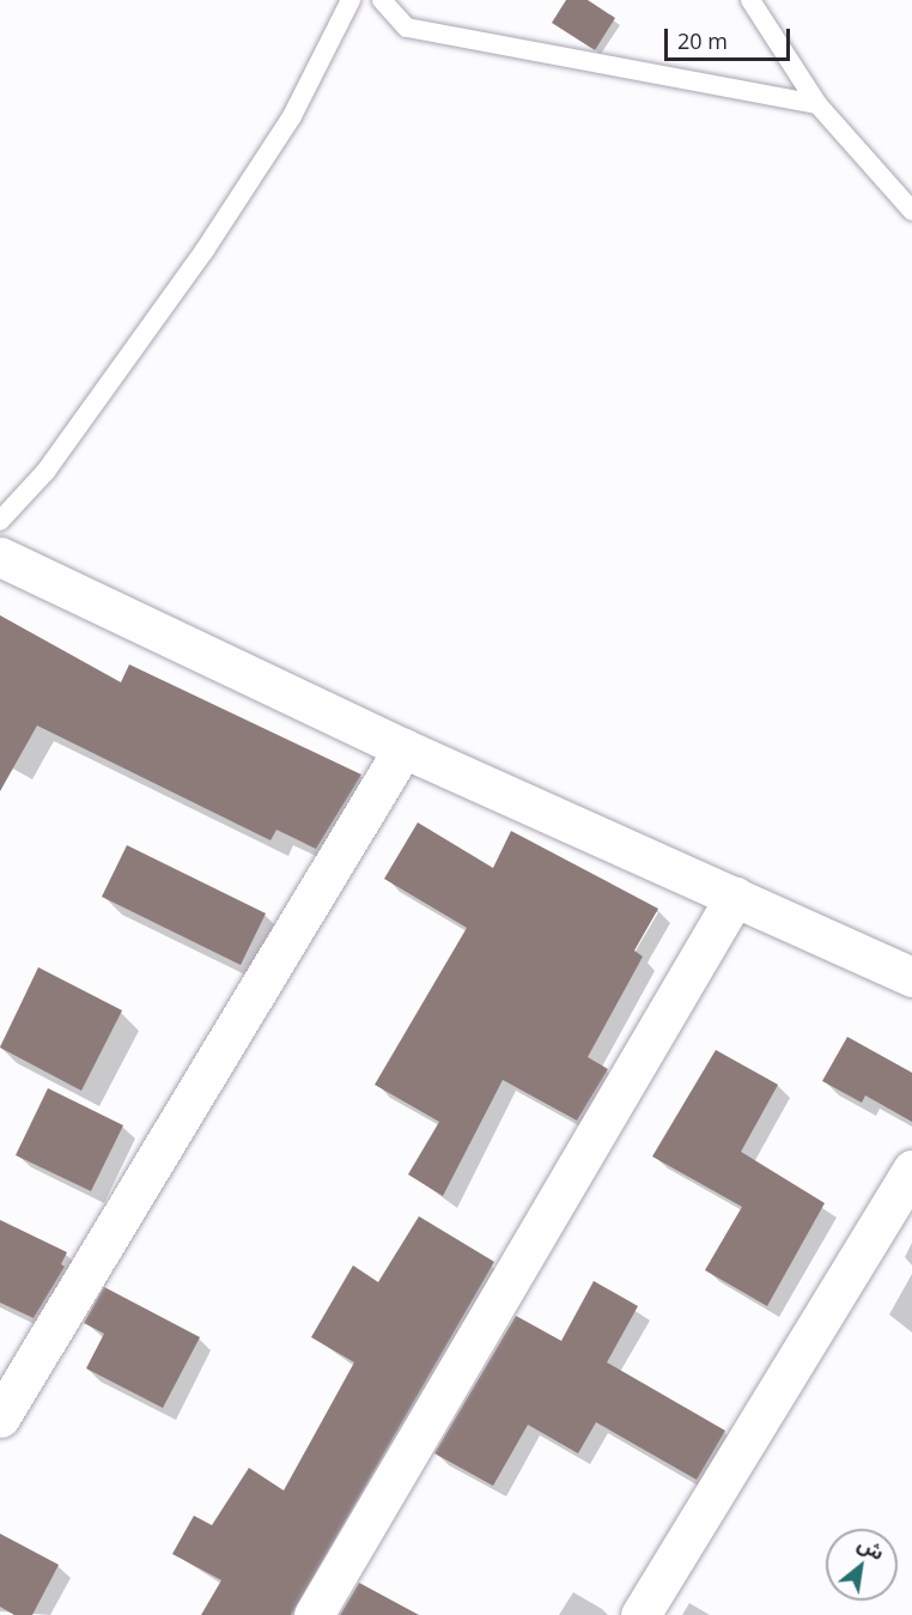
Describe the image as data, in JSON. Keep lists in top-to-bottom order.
{
  "scale_bar": "20 m",
  "north": "top right"
}
